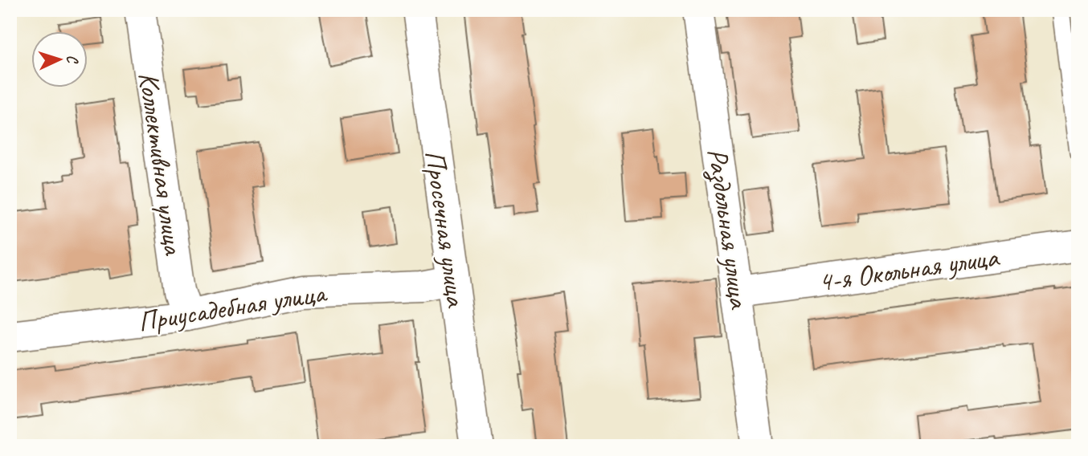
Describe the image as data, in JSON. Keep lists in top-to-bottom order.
{
  "streets": {
    "street": [
      "Коллективная улица",
      "Просечная улица",
      "Раздольная улица",
      "4-я Окольная улица",
      "Приусадебная улица"
    ]
  },
  "crossings": [
    ["Коллективная улица", "Приусадебная улица"],
    ["Просечная улица", "Приусадебная улица"],
    ["Раздольная улица", "4-я Окольная улица"]
  ],
  "north": "right"
}
